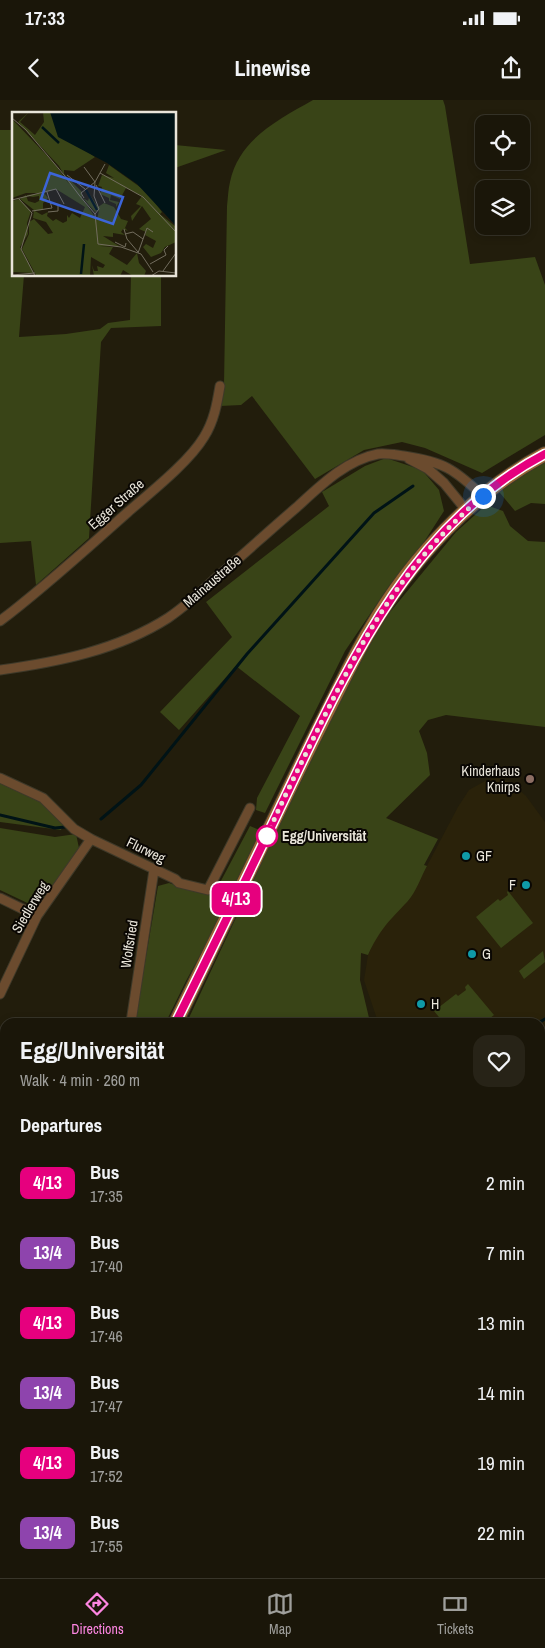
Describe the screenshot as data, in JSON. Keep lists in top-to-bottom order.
{
  "streets": {
    "street": [
      "Egger Straße",
      "Mainaustraße",
      "Flurweg",
      "Siedlerweg",
      "Wolfsried"
    ]
  },
  "crossings": [
    ["Flurweg", "Siedlerweg"],
    ["Flurweg", "Wolfsried"]
  ],
  "places": [
    "Kinderhaus Knirps",
    "Egg/Universität",
    "GF",
    "F",
    "G",
    "H"
  ],
  "lines": ["bus line 4/13"],
  "page": {
    "status": "17:33",
    "header": "Linewise",
    "on_map": "4/13",
    "heading": [
      ["Egg/Universität", "Walk · 4 min · 260 m"],
      "Departures"
    ],
    "list": [
      {
        "mark": "4/13",
        "name": "Bus",
        "note": "17:35",
        "value": "2 min"
      },
      {
        "mark": "13/4",
        "name": "Bus",
        "note": "17:40",
        "value": "7 min"
      },
      {
        "mark": "4/13",
        "name": "Bus",
        "note": "17:46",
        "value": "13 min"
      },
      {
        "mark": "13/4",
        "name": "Bus",
        "note": "17:47",
        "value": "14 min"
      },
      {
        "mark": "4/13",
        "name": "Bus",
        "note": "17:52",
        "value": "19 min"
      },
      {
        "mark": "13/4",
        "name": "Bus",
        "note": "17:55",
        "value": "22 min"
      }
    ],
    "tabs": ["Directions", "Map", "Tickets"]
  }
}
